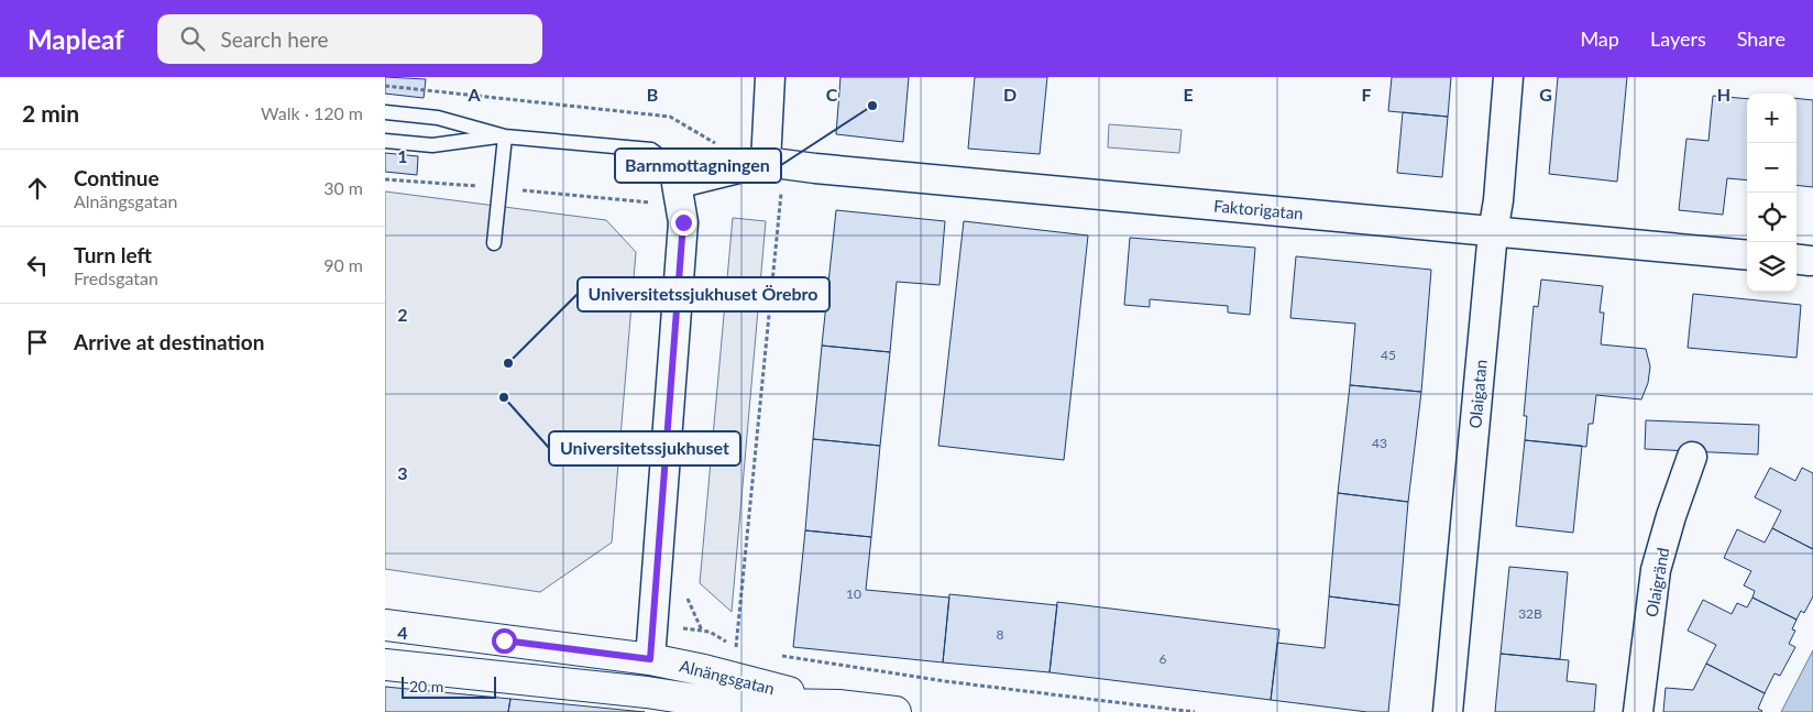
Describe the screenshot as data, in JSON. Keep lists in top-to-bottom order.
{
  "streets": {
    "main road": ["Alnängsgatan"],
    "street": ["Faktorigatan", "Olaigatan", "Olaigränd"]
  },
  "crossings": [
    ["Faktorigatan", "Olaigatan"]
  ],
  "places": ["Barnmottagningen", "Universitetssjukhuset Örebro", "Universitetssjukhuset"],
  "house_numbers": [
    "45",
    "43",
    "10",
    "32B",
    "8",
    "6"
  ],
  "scale_bar": "20 m",
  "page": {
    "header": "Mapleaf",
    "search": "Search here",
    "nav": ["Map", "Layers", "Share"],
    "heading": ["2 min", "Walk · 120 m"],
    "map_buttons": ["+", "−"],
    "list": [
      ["Continue", "Alnängsgatan", "30 m"],
      ["Turn left", "Fredsgatan", "90 m"],
      "Arrive at destination"
    ],
    "scale": "20 m"
  },
  "grid": {
    "columns": [
      "A",
      "B",
      "C",
      "D",
      "E",
      "F",
      "G",
      "H"
    ],
    "rows": [
      "1",
      "2",
      "3",
      "4"
    ]
  }
}
